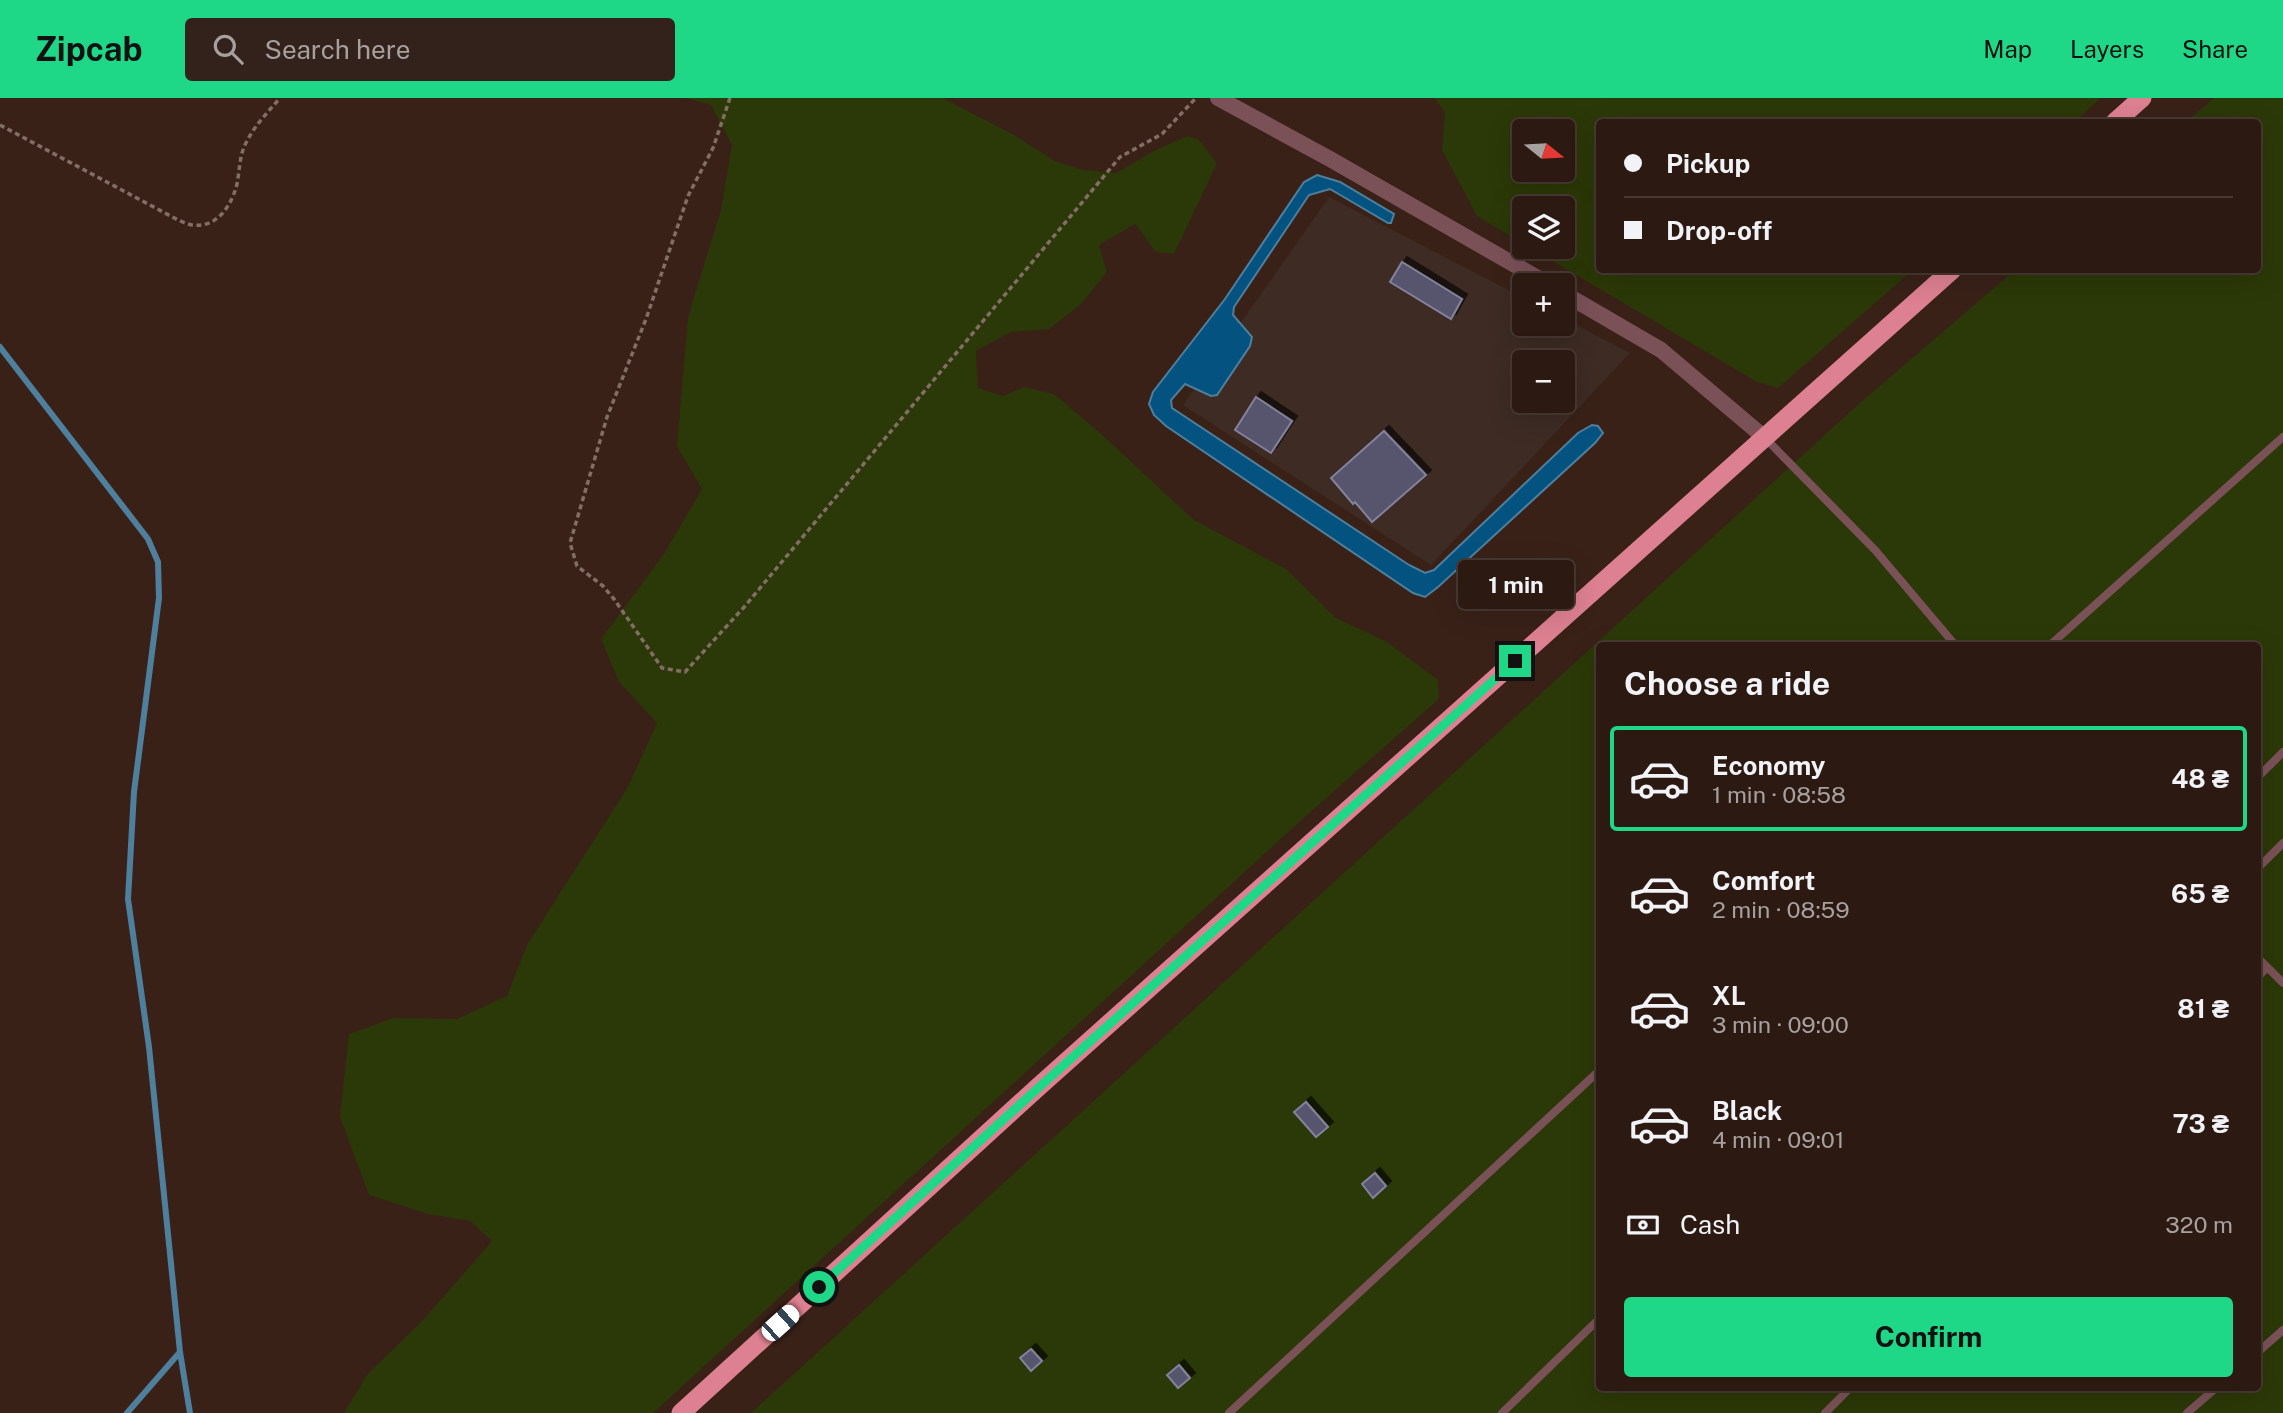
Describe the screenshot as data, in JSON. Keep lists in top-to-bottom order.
{
  "north": "right",
  "page": {
    "header": "Zipcab",
    "search": "Search here",
    "nav": ["Map", "Layers", "Share"],
    "map_buttons": ["+", "−"],
    "banner": ["Pickup", "Drop-off"],
    "bubble": "1 min",
    "heading": "Choose a ride",
    "list": [
      {
        "name": "Economy",
        "note": "1 min · 08:58",
        "value": "48 ₴"
      },
      {
        "name": "Comfort",
        "note": "2 min · 08:59",
        "value": "65 ₴"
      },
      {
        "name": "XL",
        "note": "3 min · 09:00",
        "value": "81 ₴"
      },
      {
        "name": "Black",
        "note": "4 min · 09:01",
        "value": "73 ₴"
      }
    ],
    "pay": ["Cash", "320 m"],
    "buttons": "Confirm"
  }
}
